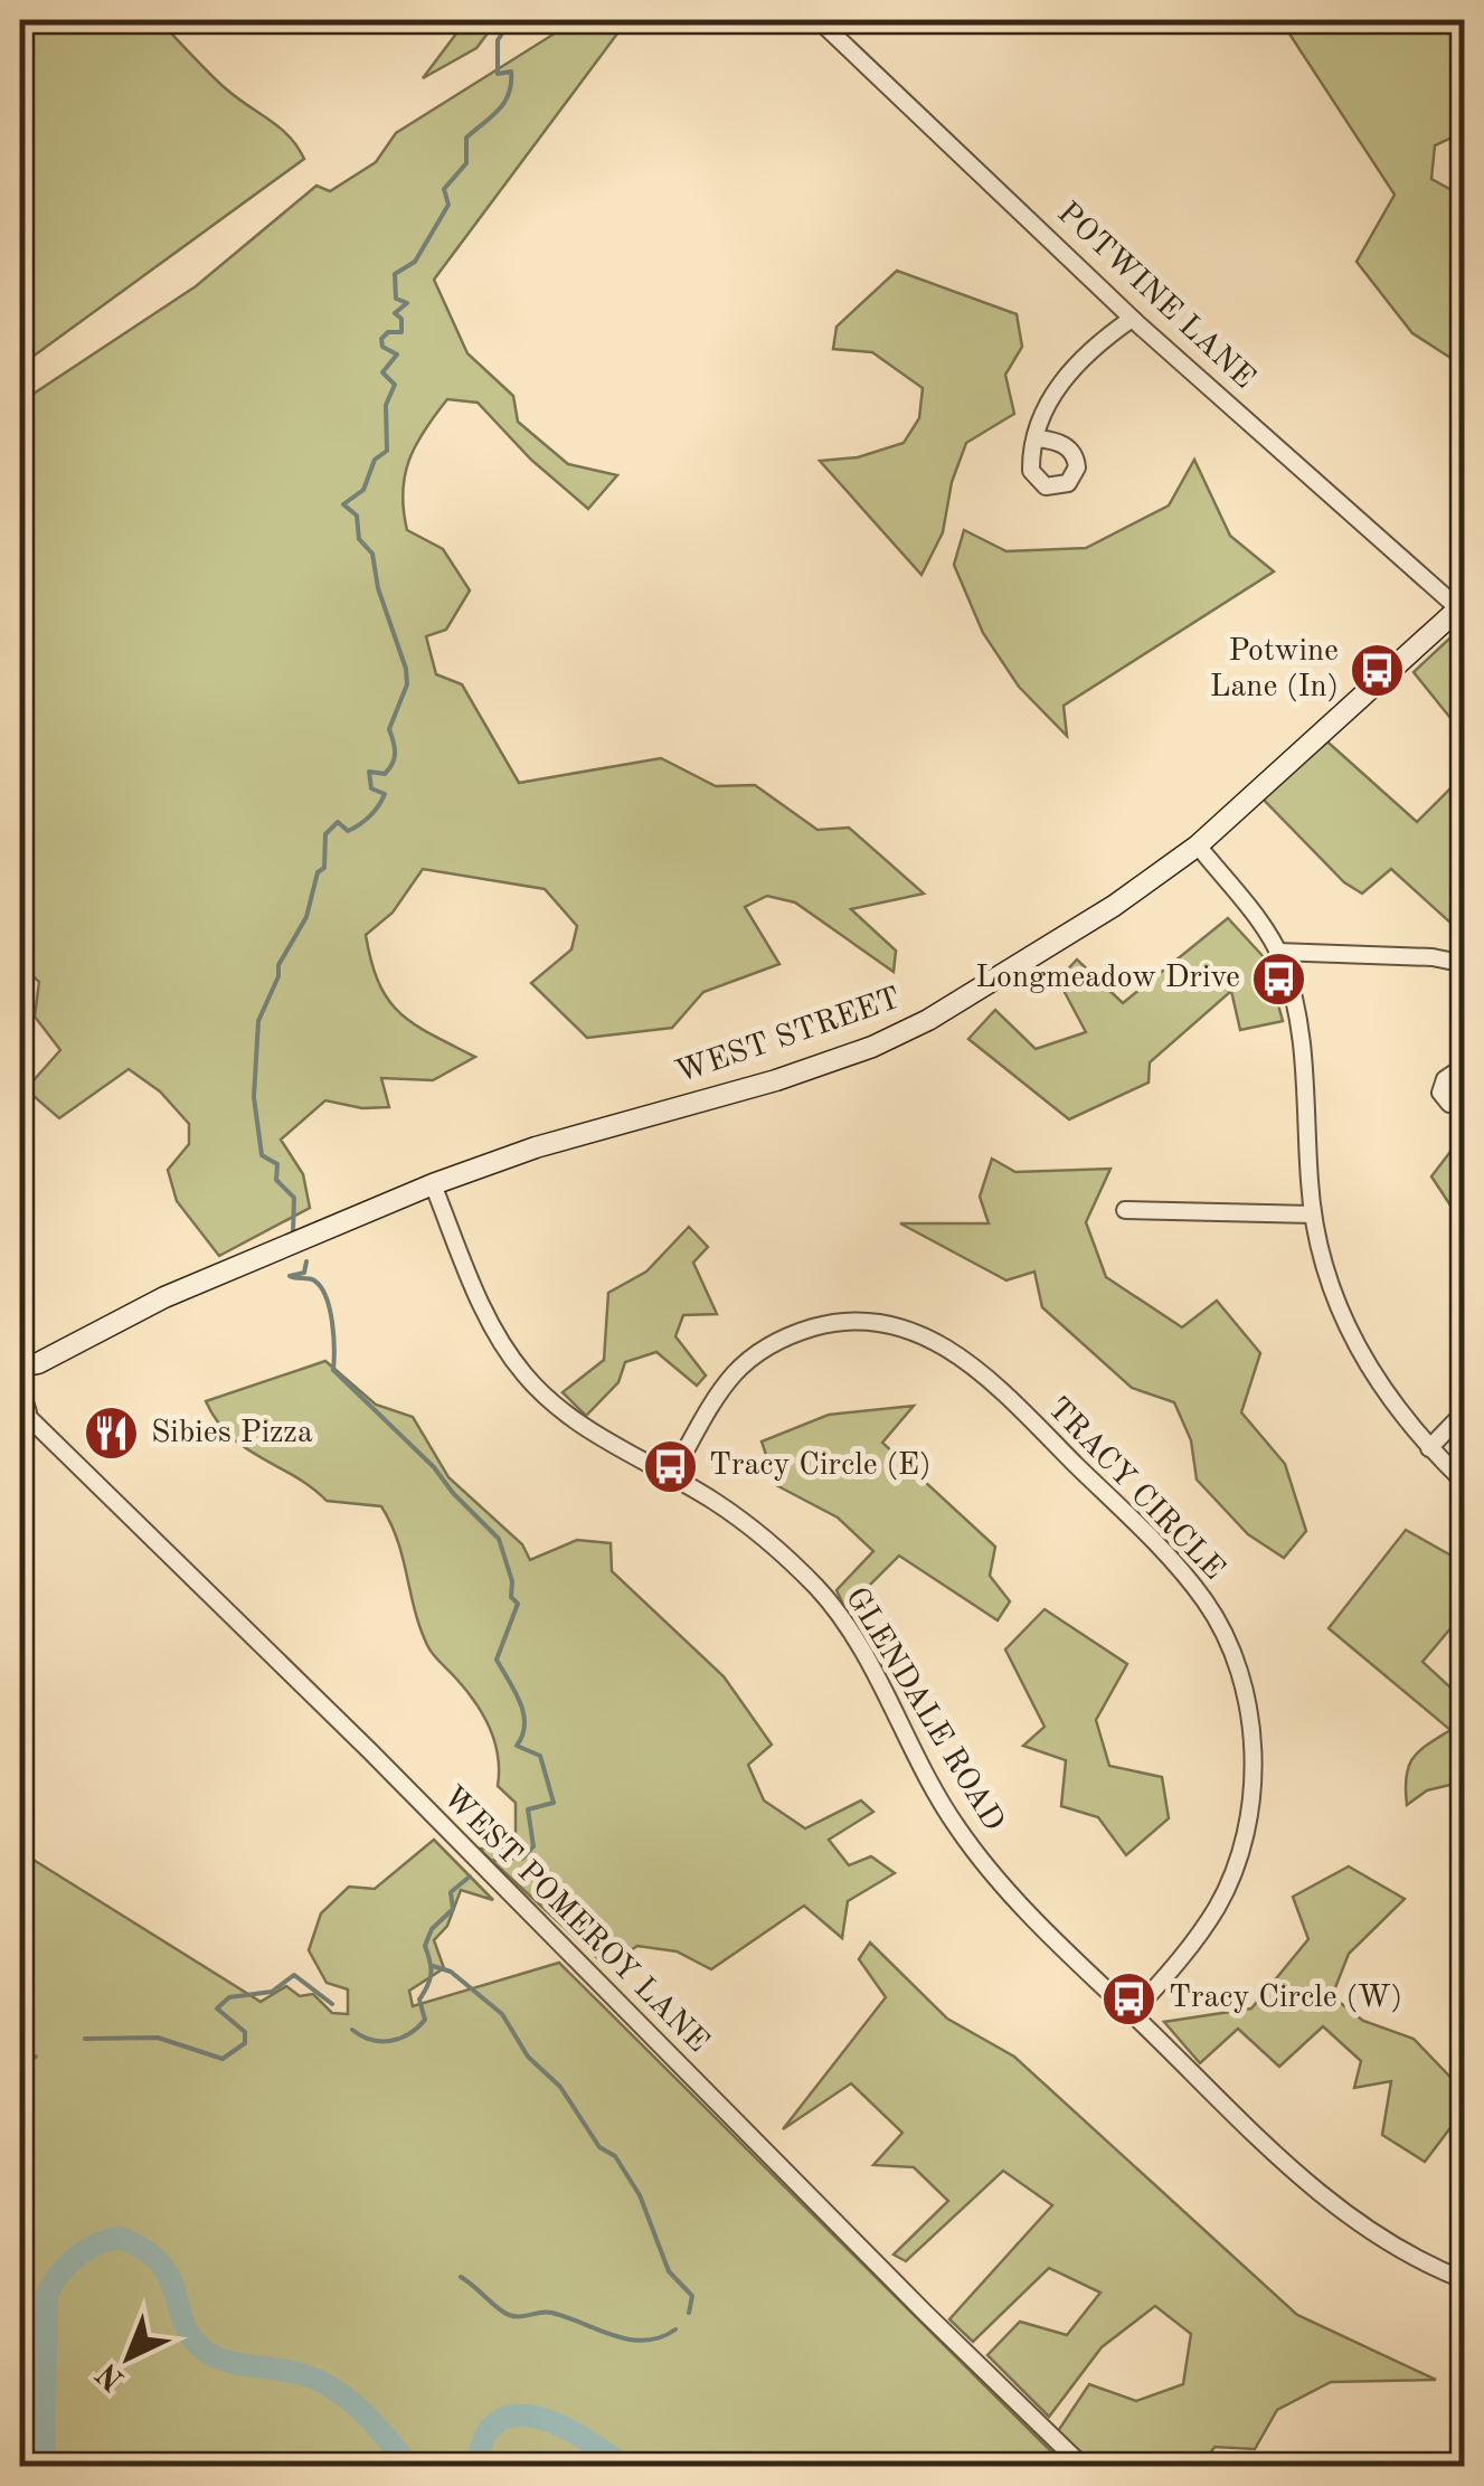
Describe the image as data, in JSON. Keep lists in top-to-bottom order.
{
  "streets": {
    "main road": ["WEST STREET"],
    "street": [
      "POTWINE LANE",
      "TRACY CIRCLE",
      "GLENDALE ROAD",
      "WEST POMEROY LANE"
    ]
  },
  "crossings": [
    ["POTWINE LANE", "WEST STREET"],
    ["WEST STREET", "GLENDALE ROAD"],
    ["WEST STREET", "WEST POMEROY LANE"],
    ["TRACY CIRCLE", "GLENDALE ROAD"]
  ],
  "places": {
    "bus stop": [
      "Potwine Lane (In)",
      "Longmeadow Drive",
      "Tracy Circle (E)",
      "Tracy Circle (W)"
    ],
    "restaurant": ["Sibies Pizza"]
  },
  "north": "bottom left"
}
